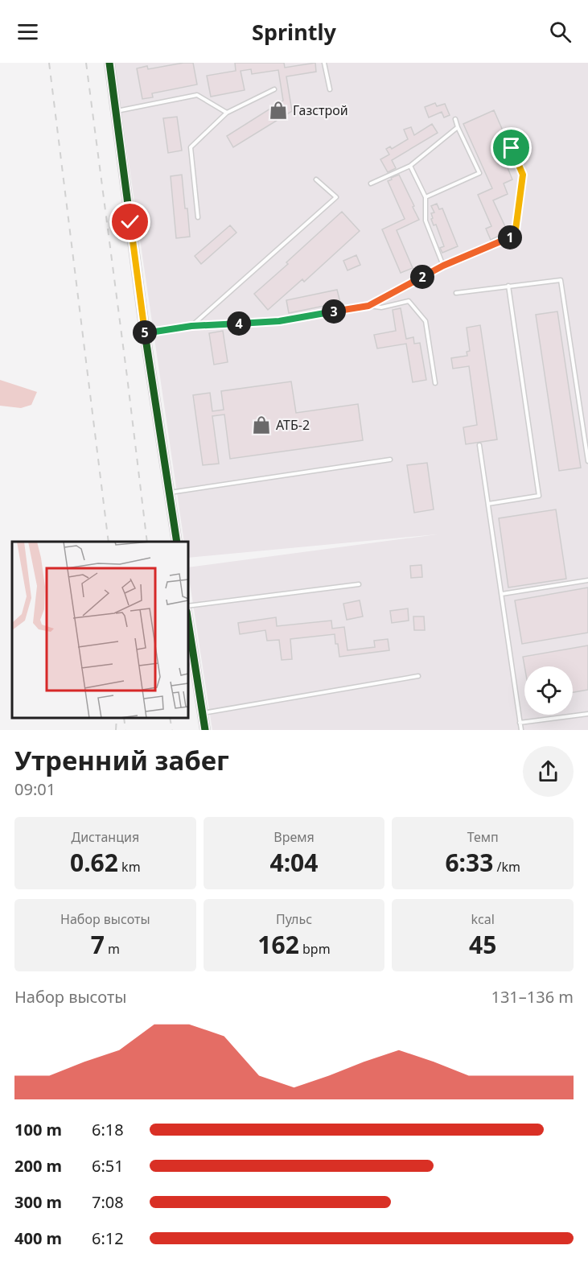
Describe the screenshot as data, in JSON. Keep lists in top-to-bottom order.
{
  "places": {
    "shop": ["Газстрой", "АТБ-2"]
  },
  "page": {
    "header": "Sprintly",
    "pins": [
      "1",
      "2",
      "3",
      "4",
      "5"
    ],
    "heading": ["Утренний забег", "09:01"],
    "stats": [
      ["Дистанция", "0.62 km"],
      ["Время", "4:04"],
      ["Темп", "6:33 /km"],
      ["Набор высоты", "7 m"],
      ["Пульс", "162 bpm"],
      ["kcal", "45"]
    ],
    "chart": ["Набор высоты", "131–136 m"],
    "list": [
      {
        "name": "100 m",
        "note": "6:18"
      },
      {
        "name": "200 m",
        "note": "6:51"
      },
      {
        "name": "300 m",
        "note": "7:08"
      },
      {
        "name": "400 m",
        "note": "6:12"
      }
    ]
  }
}
